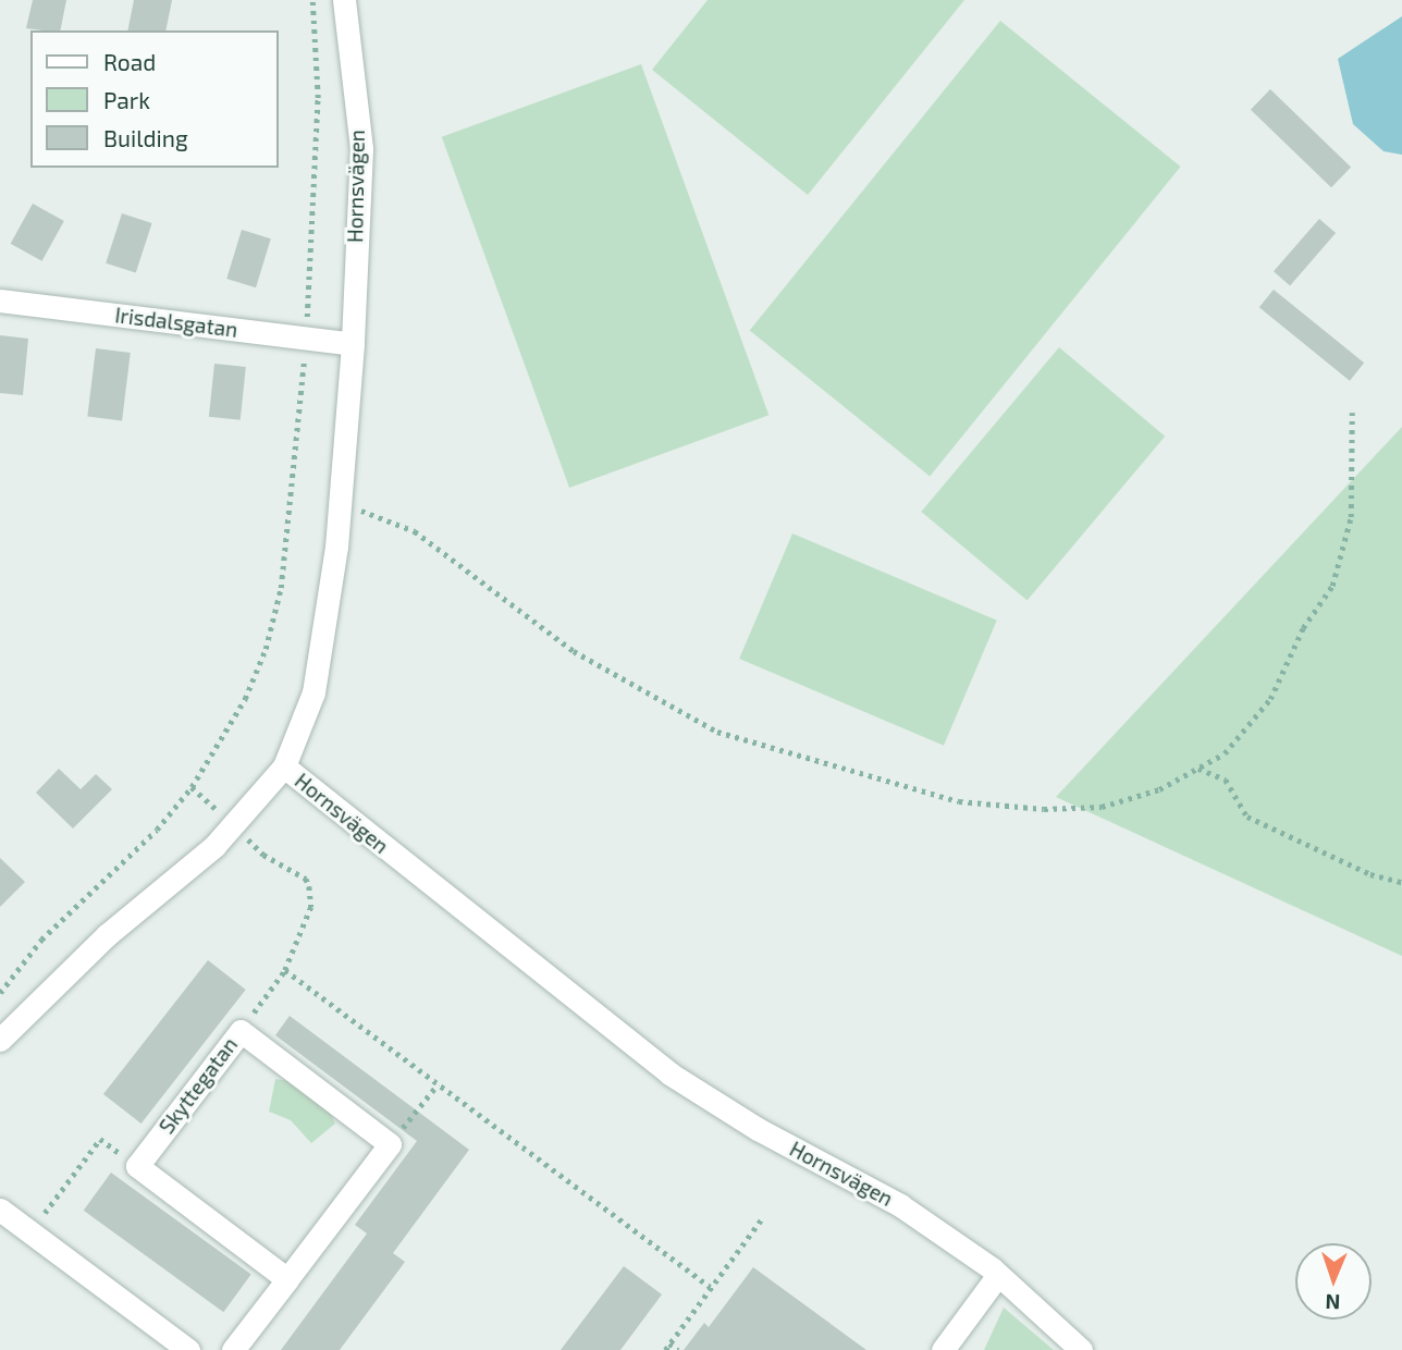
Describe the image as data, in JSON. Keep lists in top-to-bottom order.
{
  "streets": {
    "street": ["Hornsvägen", "Irisdalsgatan", "Skyttegatan"]
  },
  "crossings": [
    ["Hornsvägen", "Irisdalsgatan"]
  ],
  "legend": ["Road", "Park", "Building"],
  "north": "bottom"
}
